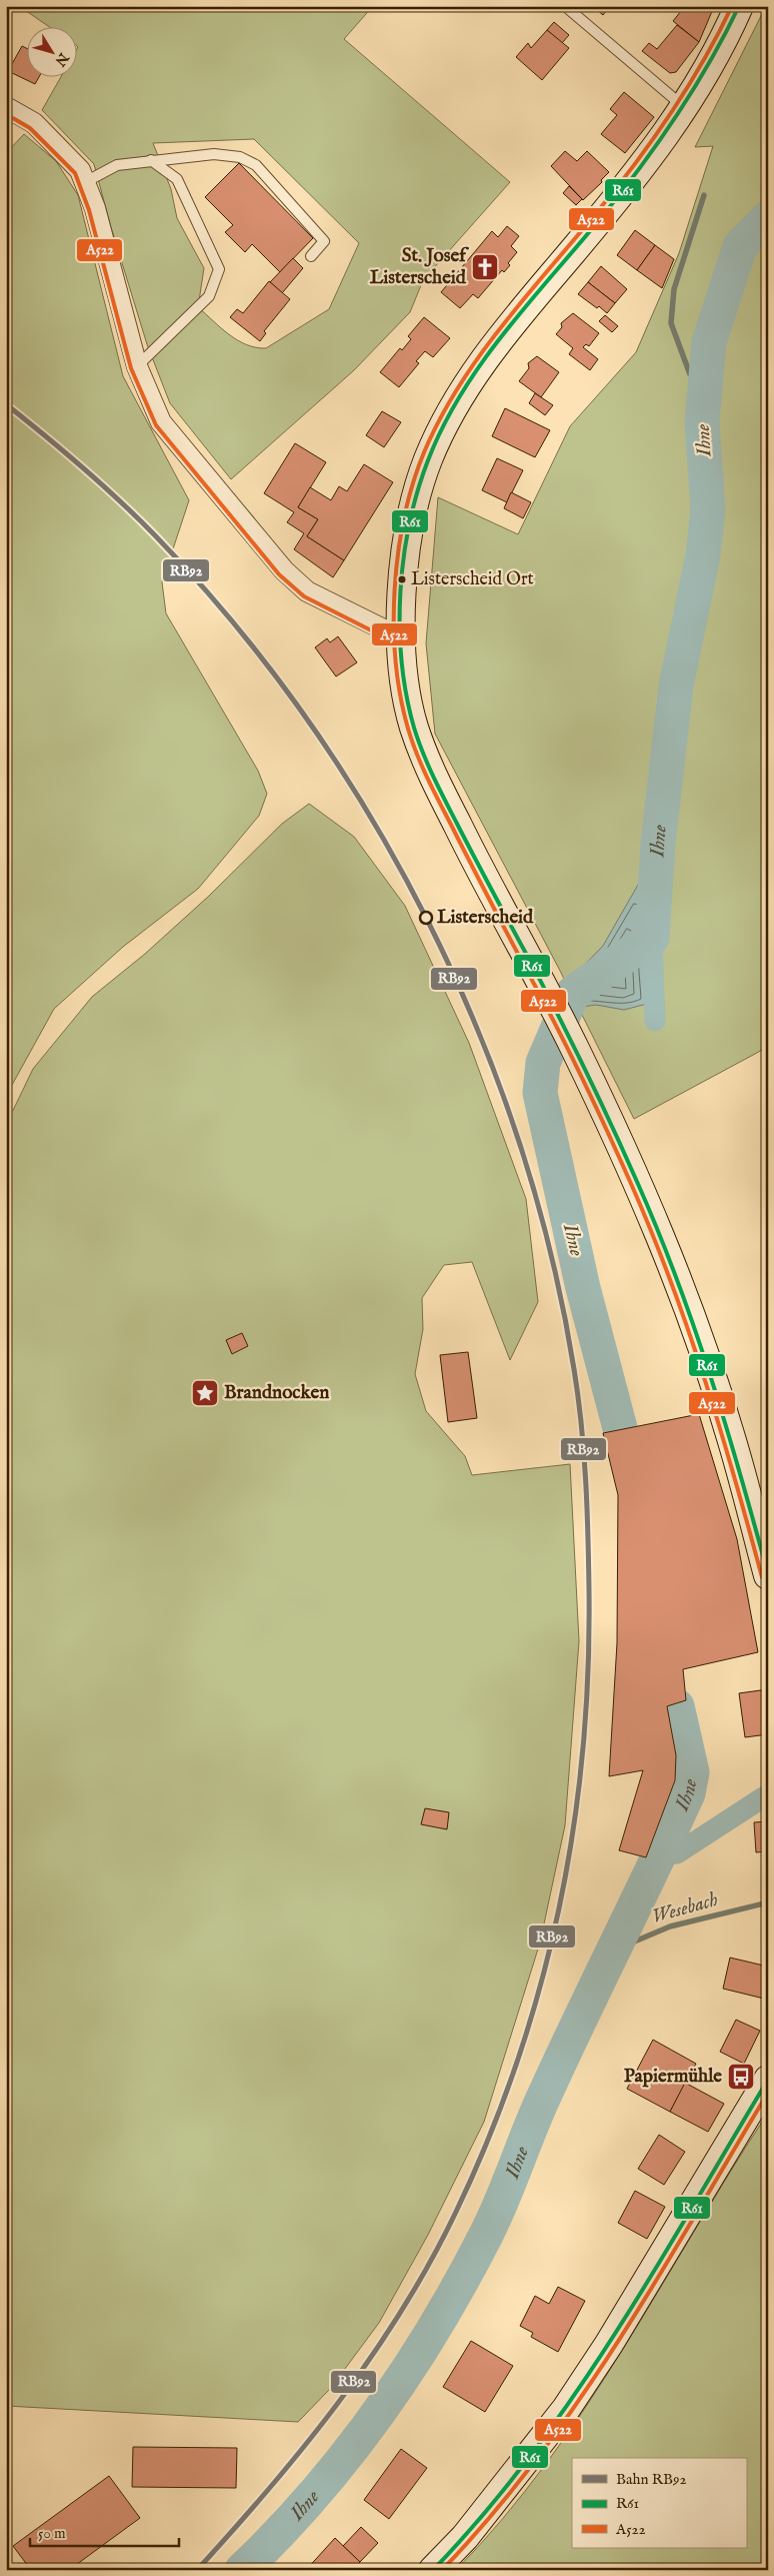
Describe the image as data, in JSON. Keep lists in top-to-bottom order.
{
  "water": ["Ihne", "Wesebach"],
  "places": {
    "church": ["St. Josef Listerscheid"],
    "other": ["Listerscheid Ort", "Listerscheid"],
    "place": ["Brandnocken"],
    "bus stop": ["Papiermühle"]
  },
  "lines": ["transit line R61", "transit line A522", "rail line RB92"],
  "legend": ["Bahn RB92", "R61", "A522"],
  "scale_bar": "50 m",
  "north": "bottom right"
}
